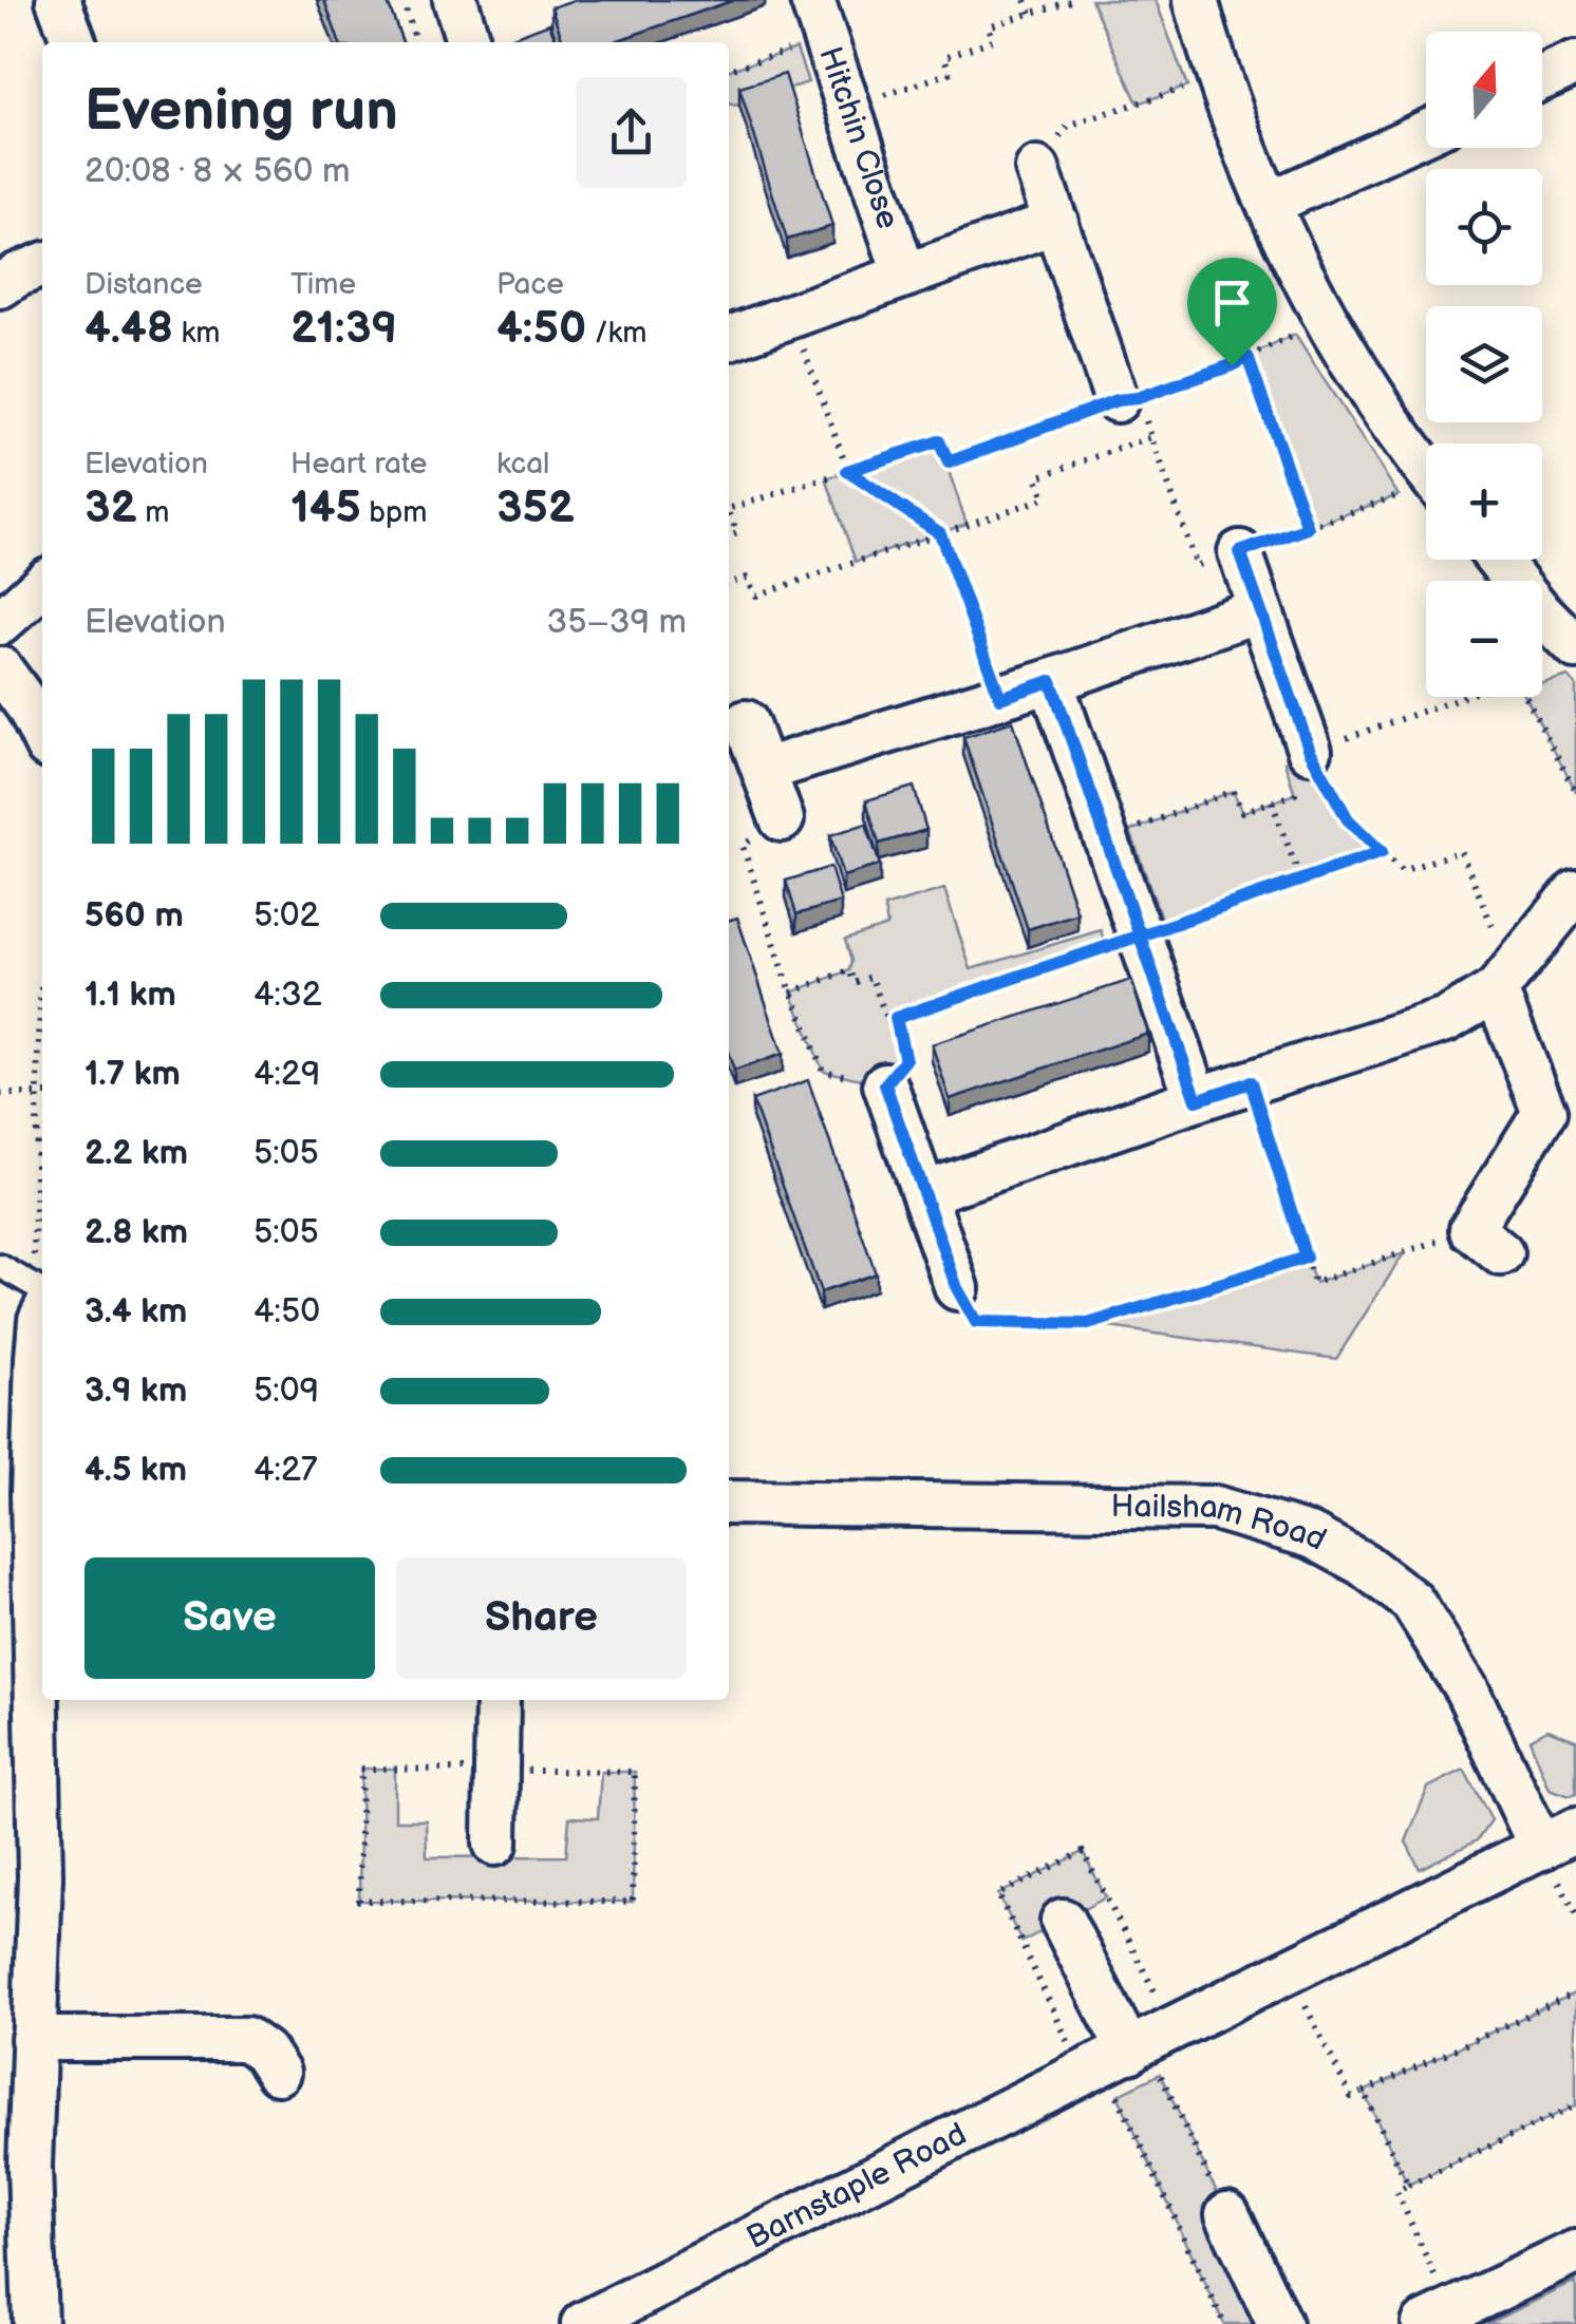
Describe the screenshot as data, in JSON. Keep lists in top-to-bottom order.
{
  "streets": {
    "street": ["Hitchin Close", "Hailsham Road", "Barnstaple Road"]
  },
  "crossings": [
    ["Hailsham Road", "Barnstaple Road"]
  ],
  "north": "top",
  "page": {
    "map_buttons": ["+", "−"],
    "heading": ["Evening run", "20:08 · 8 × 560 m"],
    "stats": [
      ["Distance", "4.48 km"],
      ["Time", "21:39"],
      ["Pace", "4:50 /km"],
      ["Elevation", "32 m"],
      ["Heart rate", "145 bpm"],
      ["kcal", "352"]
    ],
    "chart": ["Elevation", "35–39 m"],
    "list": [
      {
        "name": "560 m",
        "note": "5:02"
      },
      {
        "name": "1.1 km",
        "note": "4:32"
      },
      {
        "name": "1.7 km",
        "note": "4:29"
      },
      {
        "name": "2.2 km",
        "note": "5:05"
      },
      {
        "name": "2.8 km",
        "note": "5:05"
      },
      {
        "name": "3.4 km",
        "note": "4:50"
      },
      {
        "name": "3.9 km",
        "note": "5:09"
      },
      {
        "name": "4.5 km",
        "note": "4:27"
      }
    ],
    "buttons": ["Save", "Share"]
  }
}
